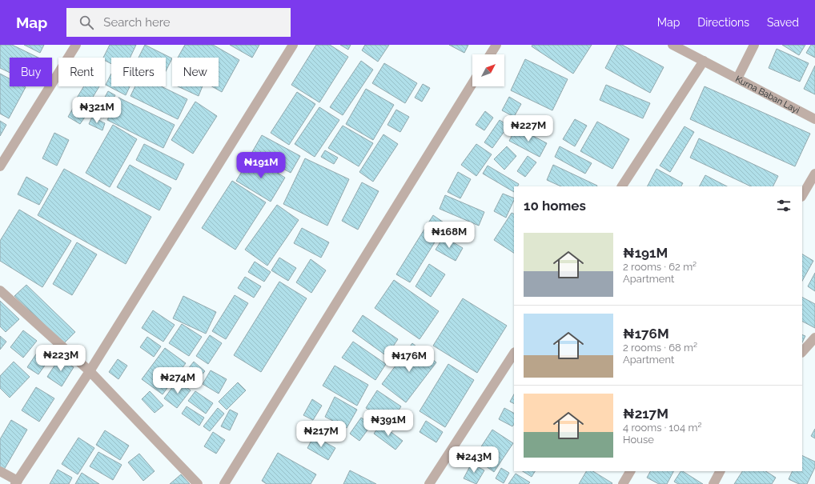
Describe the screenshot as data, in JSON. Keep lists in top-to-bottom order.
{
  "streets": {
    "street": ["Kurna Baban Layi"]
  },
  "north": "top right",
  "page": {
    "header": "Map",
    "search": "Search here",
    "nav": ["Map", "Directions", "Saved"],
    "chip": [
      "Buy",
      "Rent",
      "Filters",
      "New"
    ],
    "price": [
      "₦321M",
      "₦227M",
      "₦191M",
      "₦168M",
      "₦223M",
      "₦176M",
      "₦274M",
      "₦391M",
      "₦217M",
      "₦243M"
    ],
    "heading": "10 homes",
    "list": [
      {
        "name": "₦191M",
        "note": "2 rooms · 62 m² · Apartment"
      },
      {
        "name": "₦176M",
        "note": "2 rooms · 68 m² · Apartment"
      },
      {
        "name": "₦217M",
        "note": "4 rooms · 104 m² · House"
      }
    ]
  }
}
